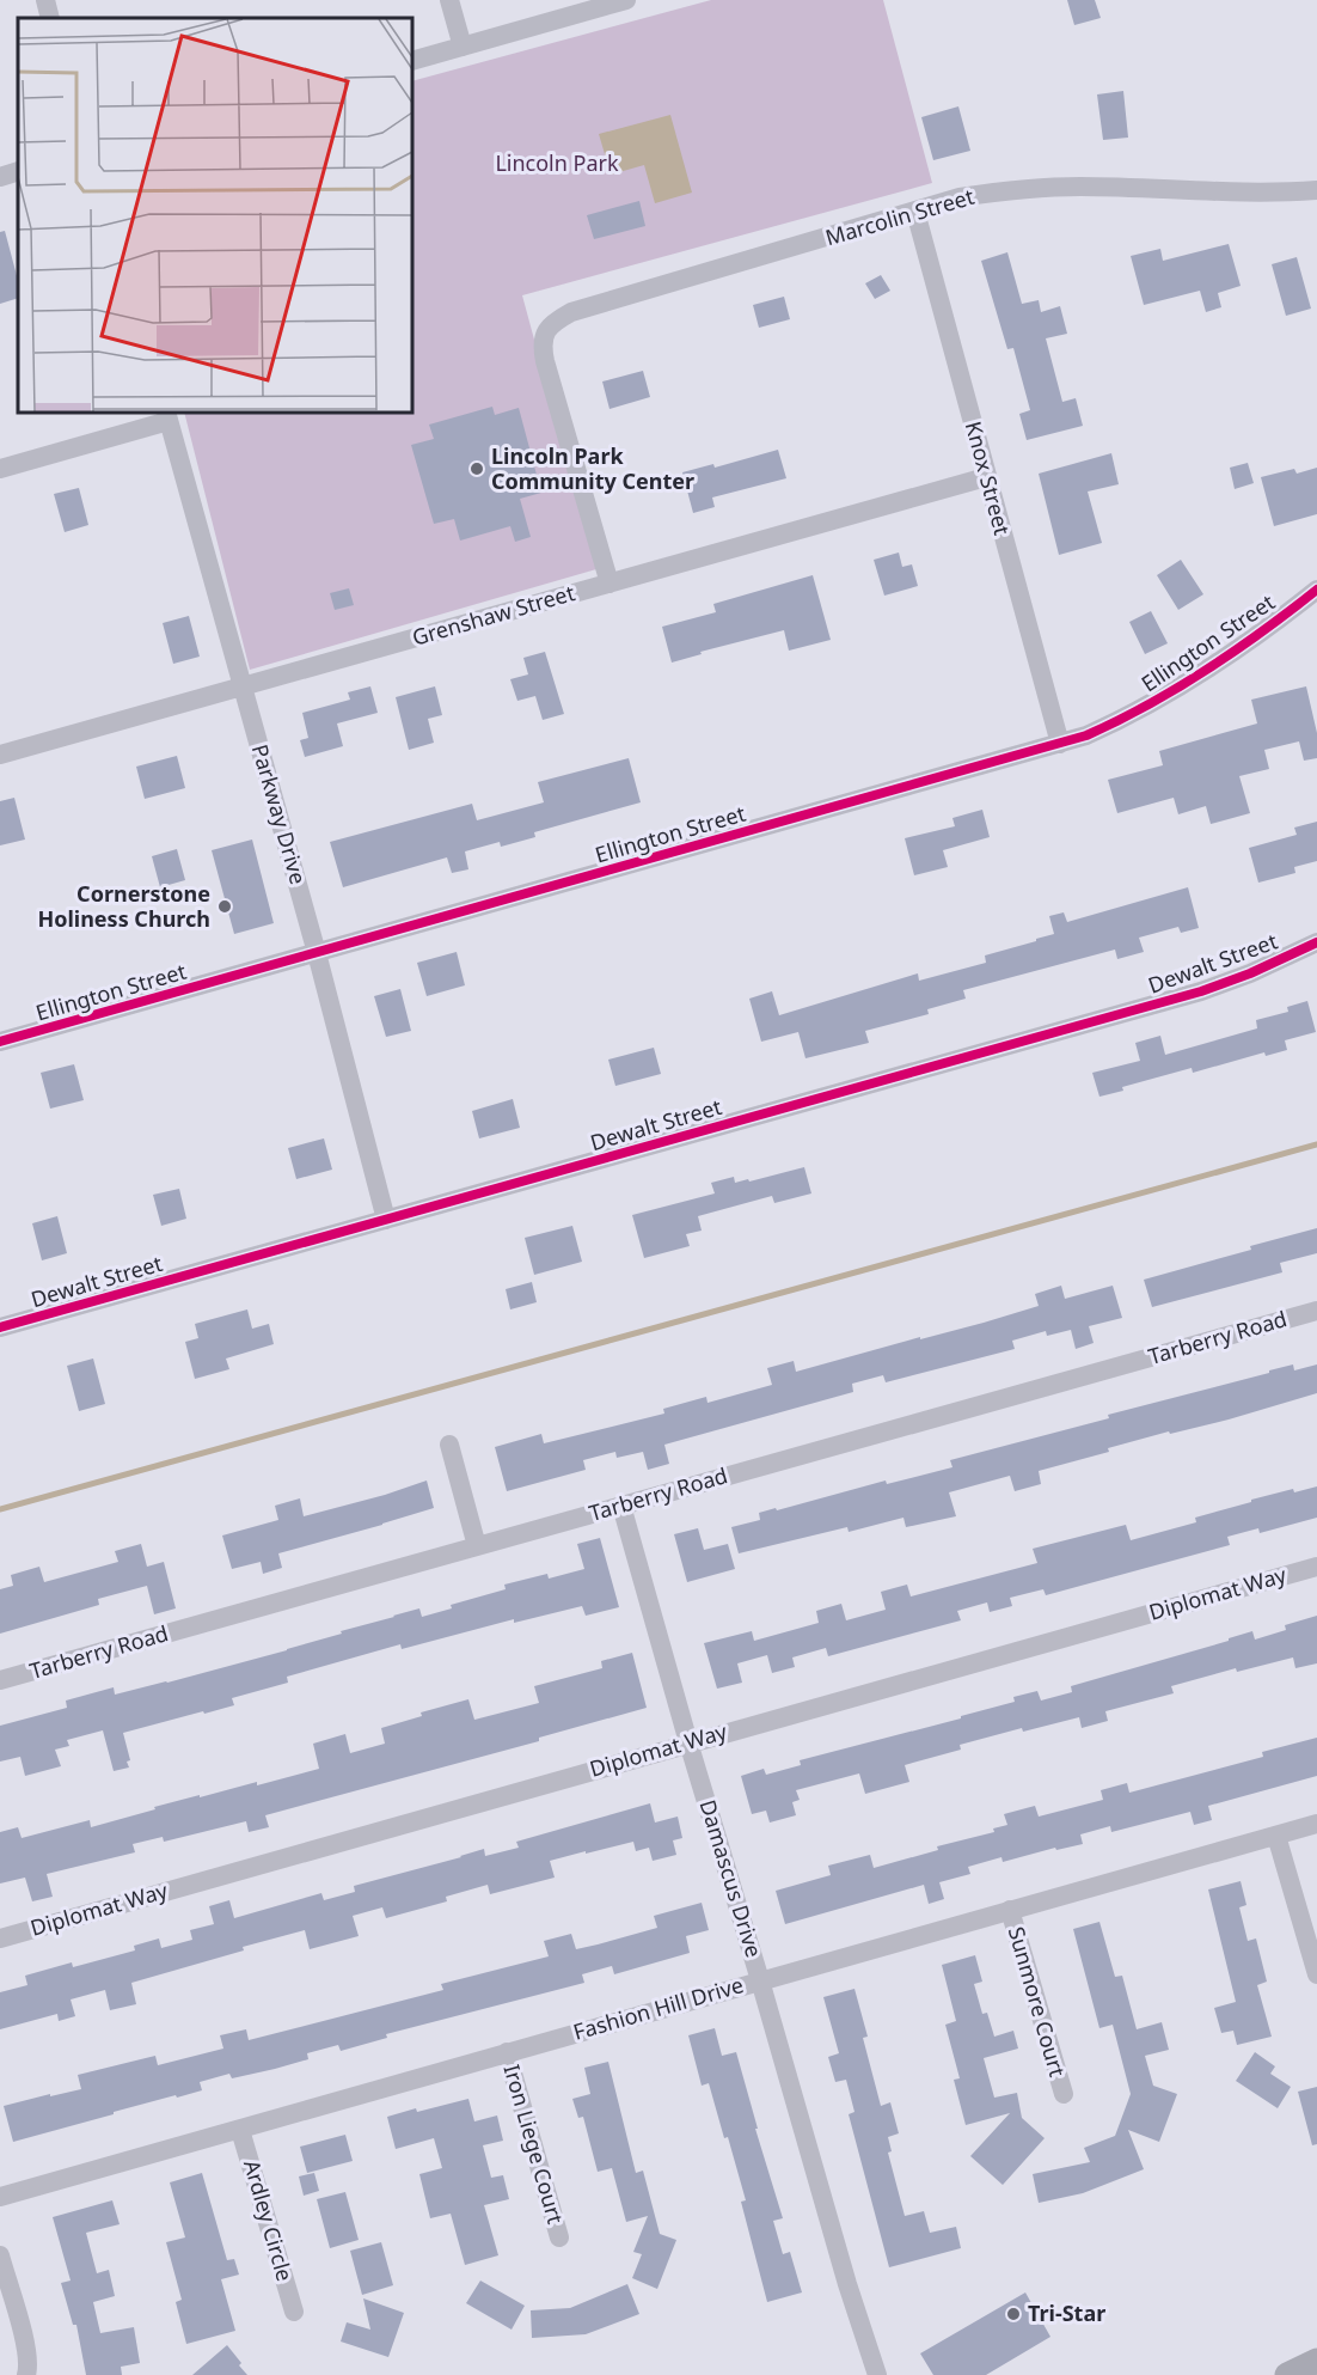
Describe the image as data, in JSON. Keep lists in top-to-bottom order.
{
  "streets": {
    "street": [
      "Marcolin Street",
      "Knox Street",
      "Grenshaw Street",
      "Ellington Street",
      "Parkway Drive",
      "Dewalt Street",
      "Tarberry Road",
      "Diplomat Way",
      "Damascus Drive",
      "Sunmore Court",
      "Fashion Hill Drive",
      "Iron Liege Court",
      "Ardley Circle"
    ]
  },
  "crossings": [
    ["Marcolin Street", "Knox Street"],
    ["Marcolin Street", "Grenshaw Street"],
    ["Knox Street", "Grenshaw Street"],
    ["Knox Street", "Ellington Street"],
    ["Grenshaw Street", "Parkway Drive"],
    ["Ellington Street", "Parkway Drive"],
    ["Parkway Drive", "Dewalt Street"],
    ["Tarberry Road", "Damascus Drive"],
    ["Diplomat Way", "Damascus Drive"],
    ["Damascus Drive", "Fashion Hill Drive"],
    ["Sunmore Court", "Fashion Hill Drive"],
    ["Fashion Hill Drive", "Iron Liege Court"],
    ["Fashion Hill Drive", "Ardley Circle"]
  ],
  "parks": ["Lincoln Park"],
  "places": ["Lincoln Park Community Center", "Cornerstone Holiness Church", "Tri-Star"]
}
